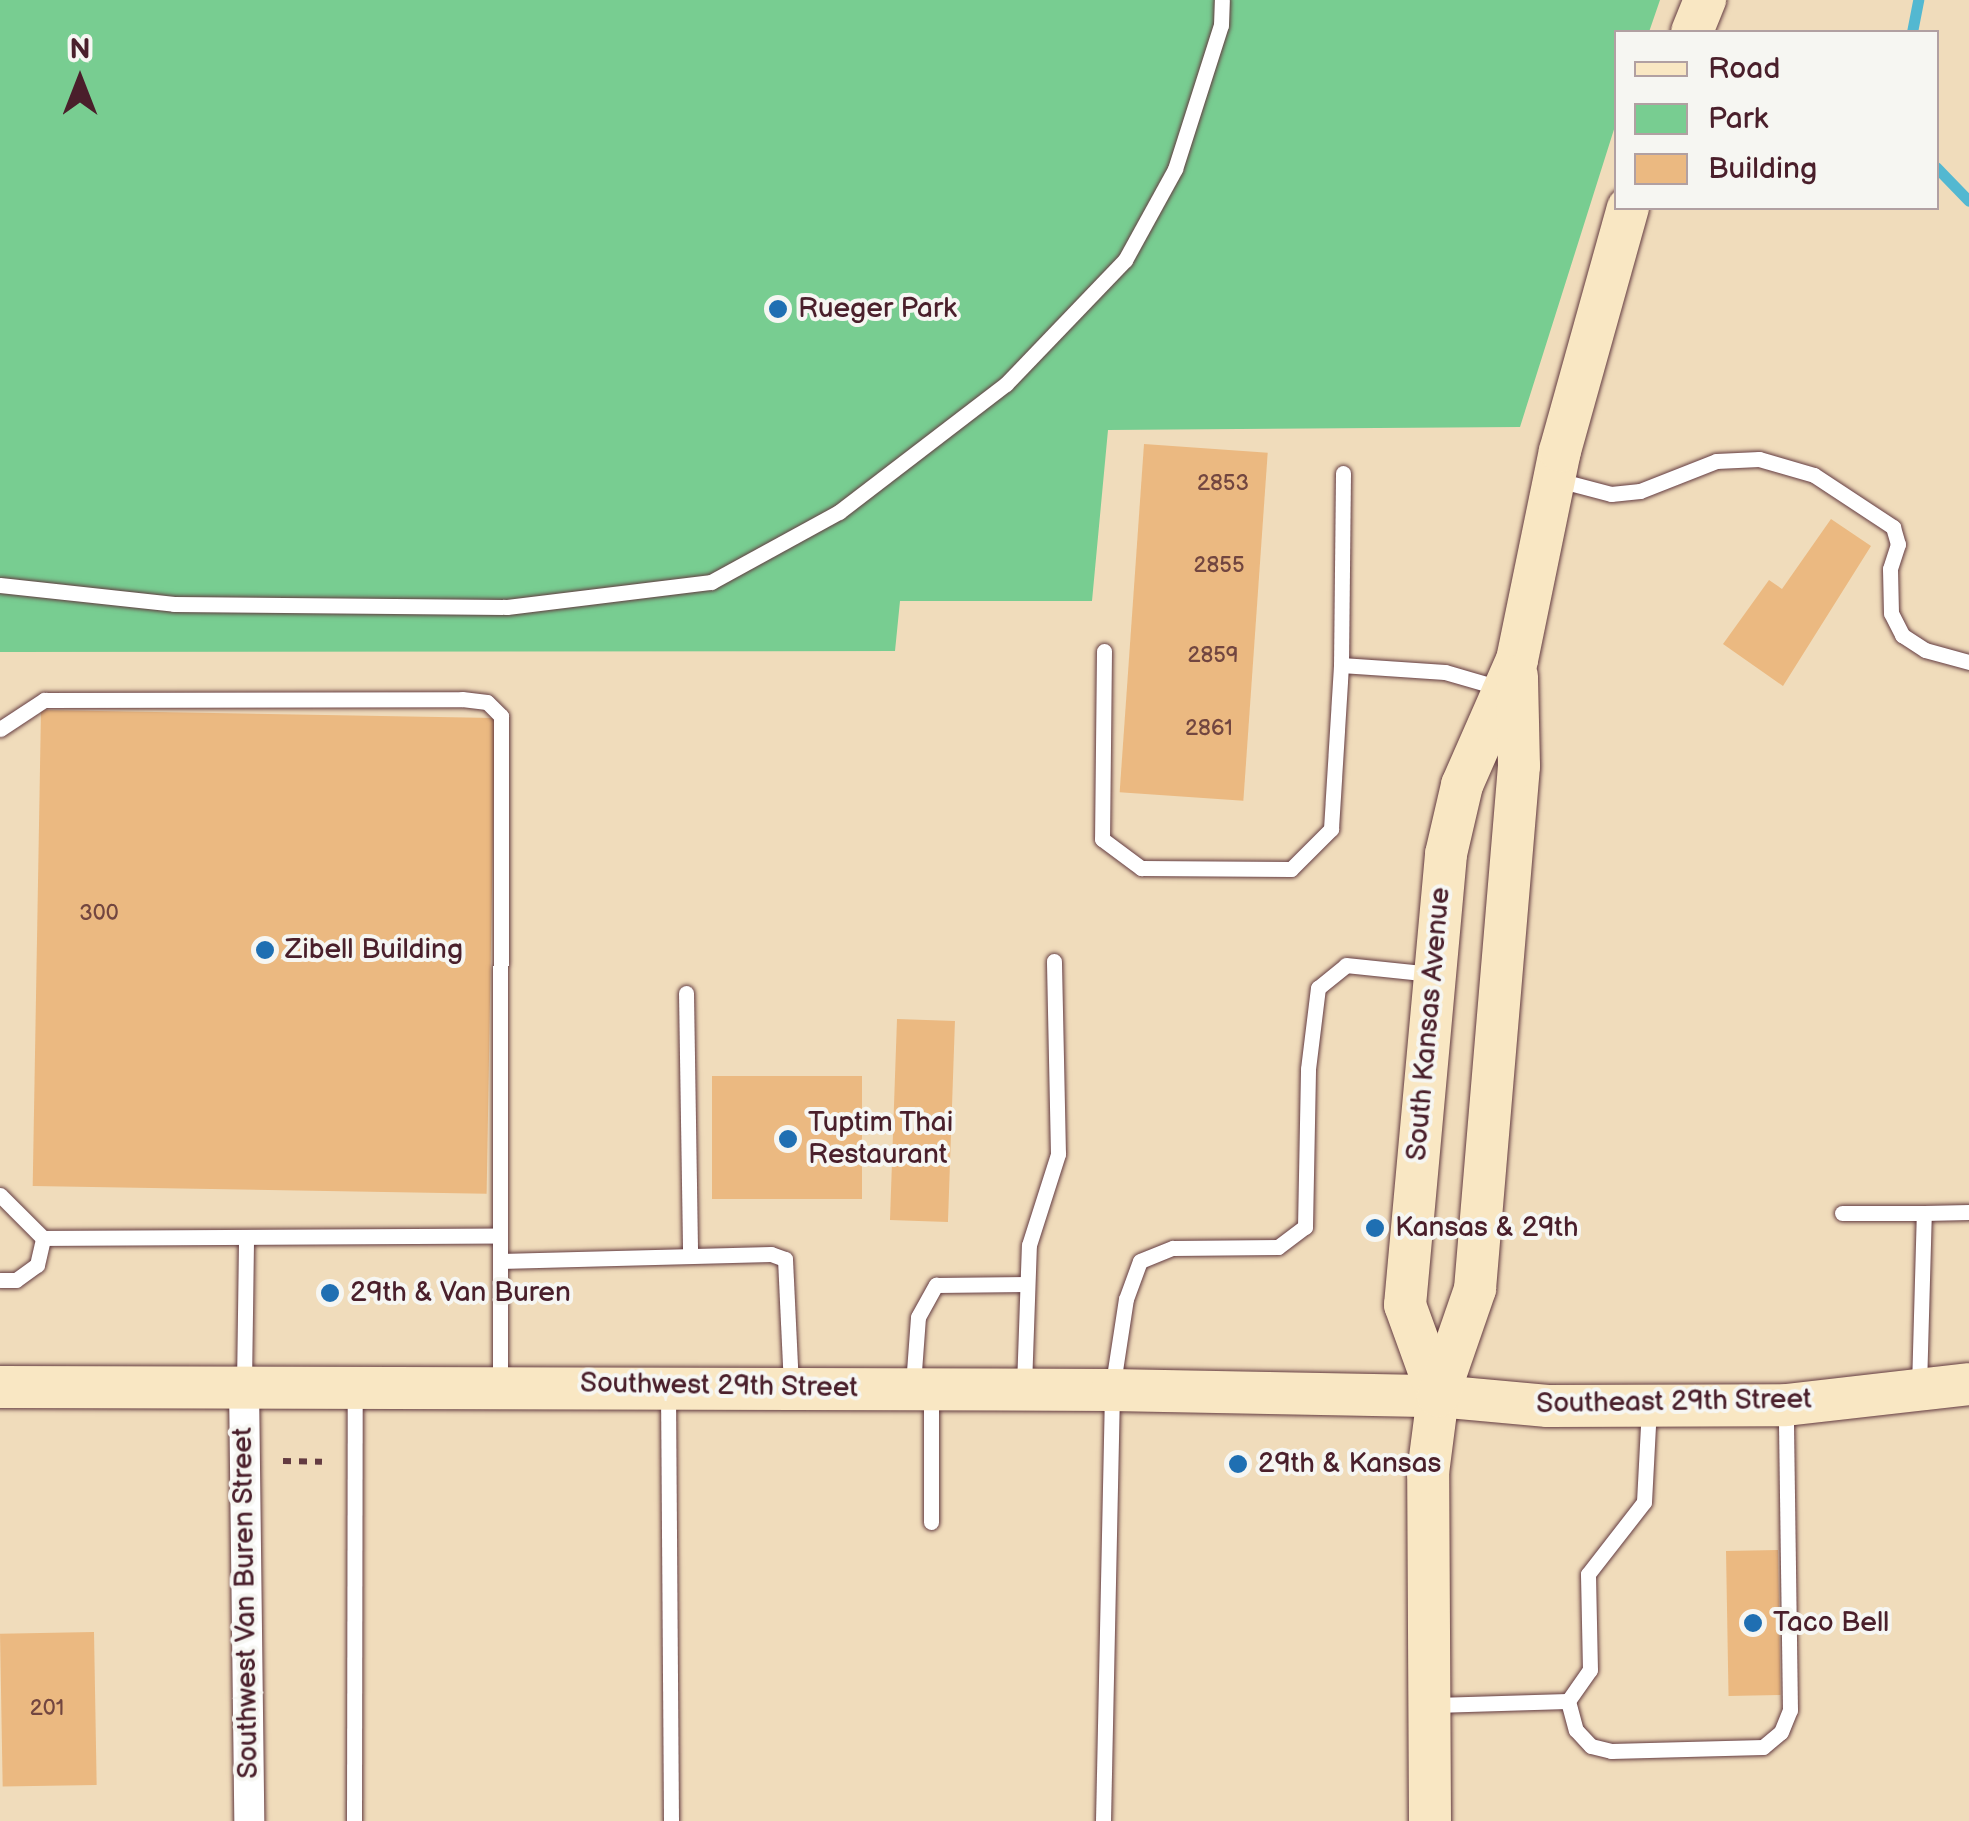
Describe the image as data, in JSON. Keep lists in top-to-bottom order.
{
  "streets": {
    "main road": ["South Kansas Avenue", "Southwest 29th Street", "Southeast 29th Street"],
    "street": ["Southwest Van Buren Street"]
  },
  "crossings": [
    ["South Kansas Avenue", "Southwest 29th Street"],
    ["South Kansas Avenue", "Southeast 29th Street"],
    ["Southwest 29th Street", "Southeast 29th Street"],
    ["Southwest 29th Street", "Southwest Van Buren Street"]
  ],
  "places": [
    "Rueger Park",
    "Zibell Building",
    "Tuptim Thai Restaurant",
    "Kansas & 29th",
    "29th & Van Buren",
    "29th & Kansas",
    "Taco Bell"
  ],
  "house_numbers": [
    "2853",
    "2855",
    "2859",
    "2861",
    "300",
    "201"
  ],
  "legend": ["Road", "Park", "Building"],
  "north": "top"
}
